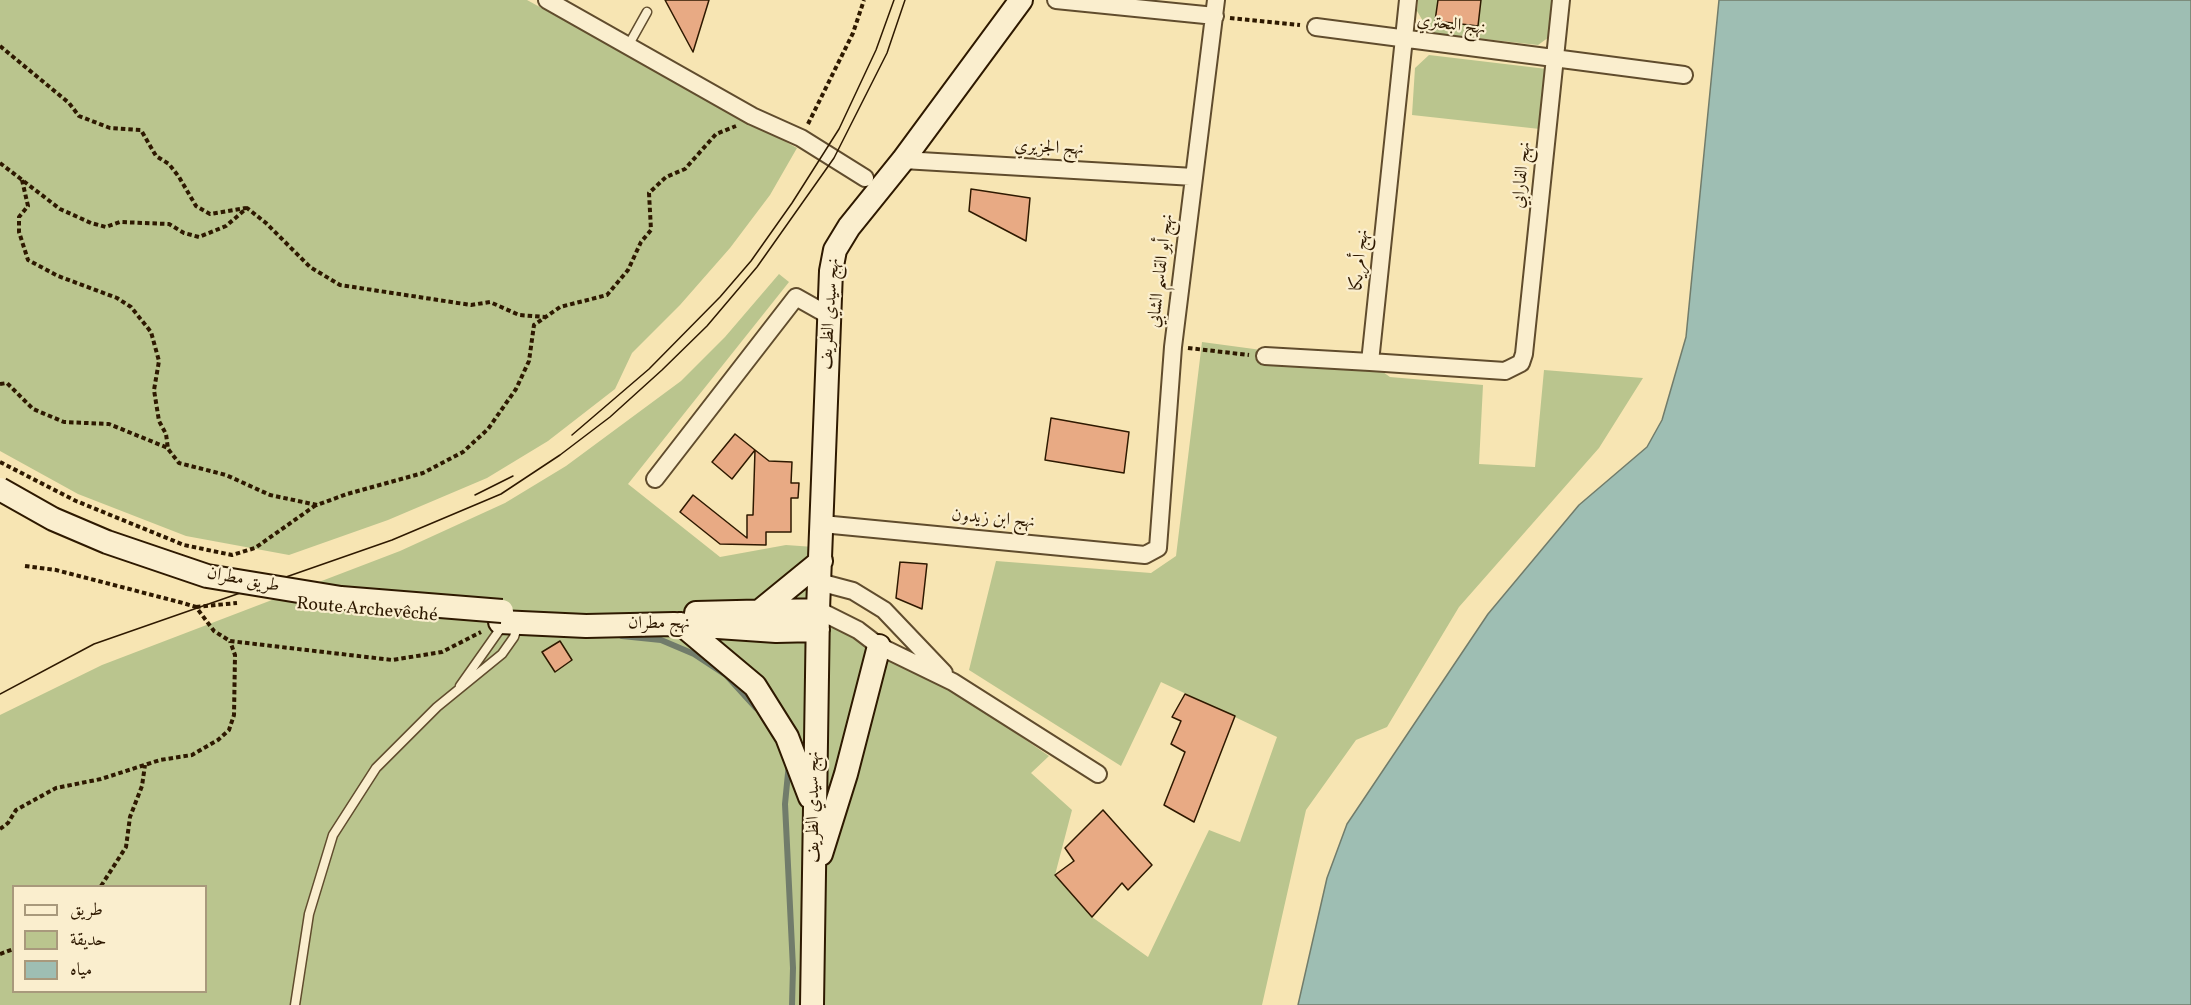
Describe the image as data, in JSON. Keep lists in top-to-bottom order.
{
  "streets": {
    "street": [
      "نهج البحتري",
      "نهج الجزيري",
      "نهج الفارابي",
      "نهج أمريكا",
      "نهج أبو القاسم الشابي",
      "نهج سيدي الظريف",
      "نهج ابن زيدون",
      "طريق مطران",
      "Route Archevêché",
      "نهج مطران"
    ]
  },
  "crossings": [
    ["نهج البحتري", "نهج الفارابي"],
    ["نهج البحتري", "نهج أمريكا"],
    ["نهج الجزيري", "نهج أبو القاسم الشابي"],
    ["نهج الجزيري", "نهج سيدي الظريف"],
    ["نهج الفارابي", "نهج أمريكا"],
    ["نهج أبو القاسم الشابي", "نهج ابن زيدون"],
    ["نهج سيدي الظريف", "نهج ابن زيدون"],
    ["نهج سيدي الظريف", "نهج مطران"],
    ["طريق مطران", "Route Archevêché"],
    ["طريق مطران", "نهج مطران"],
    ["Route Archevêché", "نهج مطران"]
  ],
  "legend": ["طريق", "حديقة", "مياه"]
}
